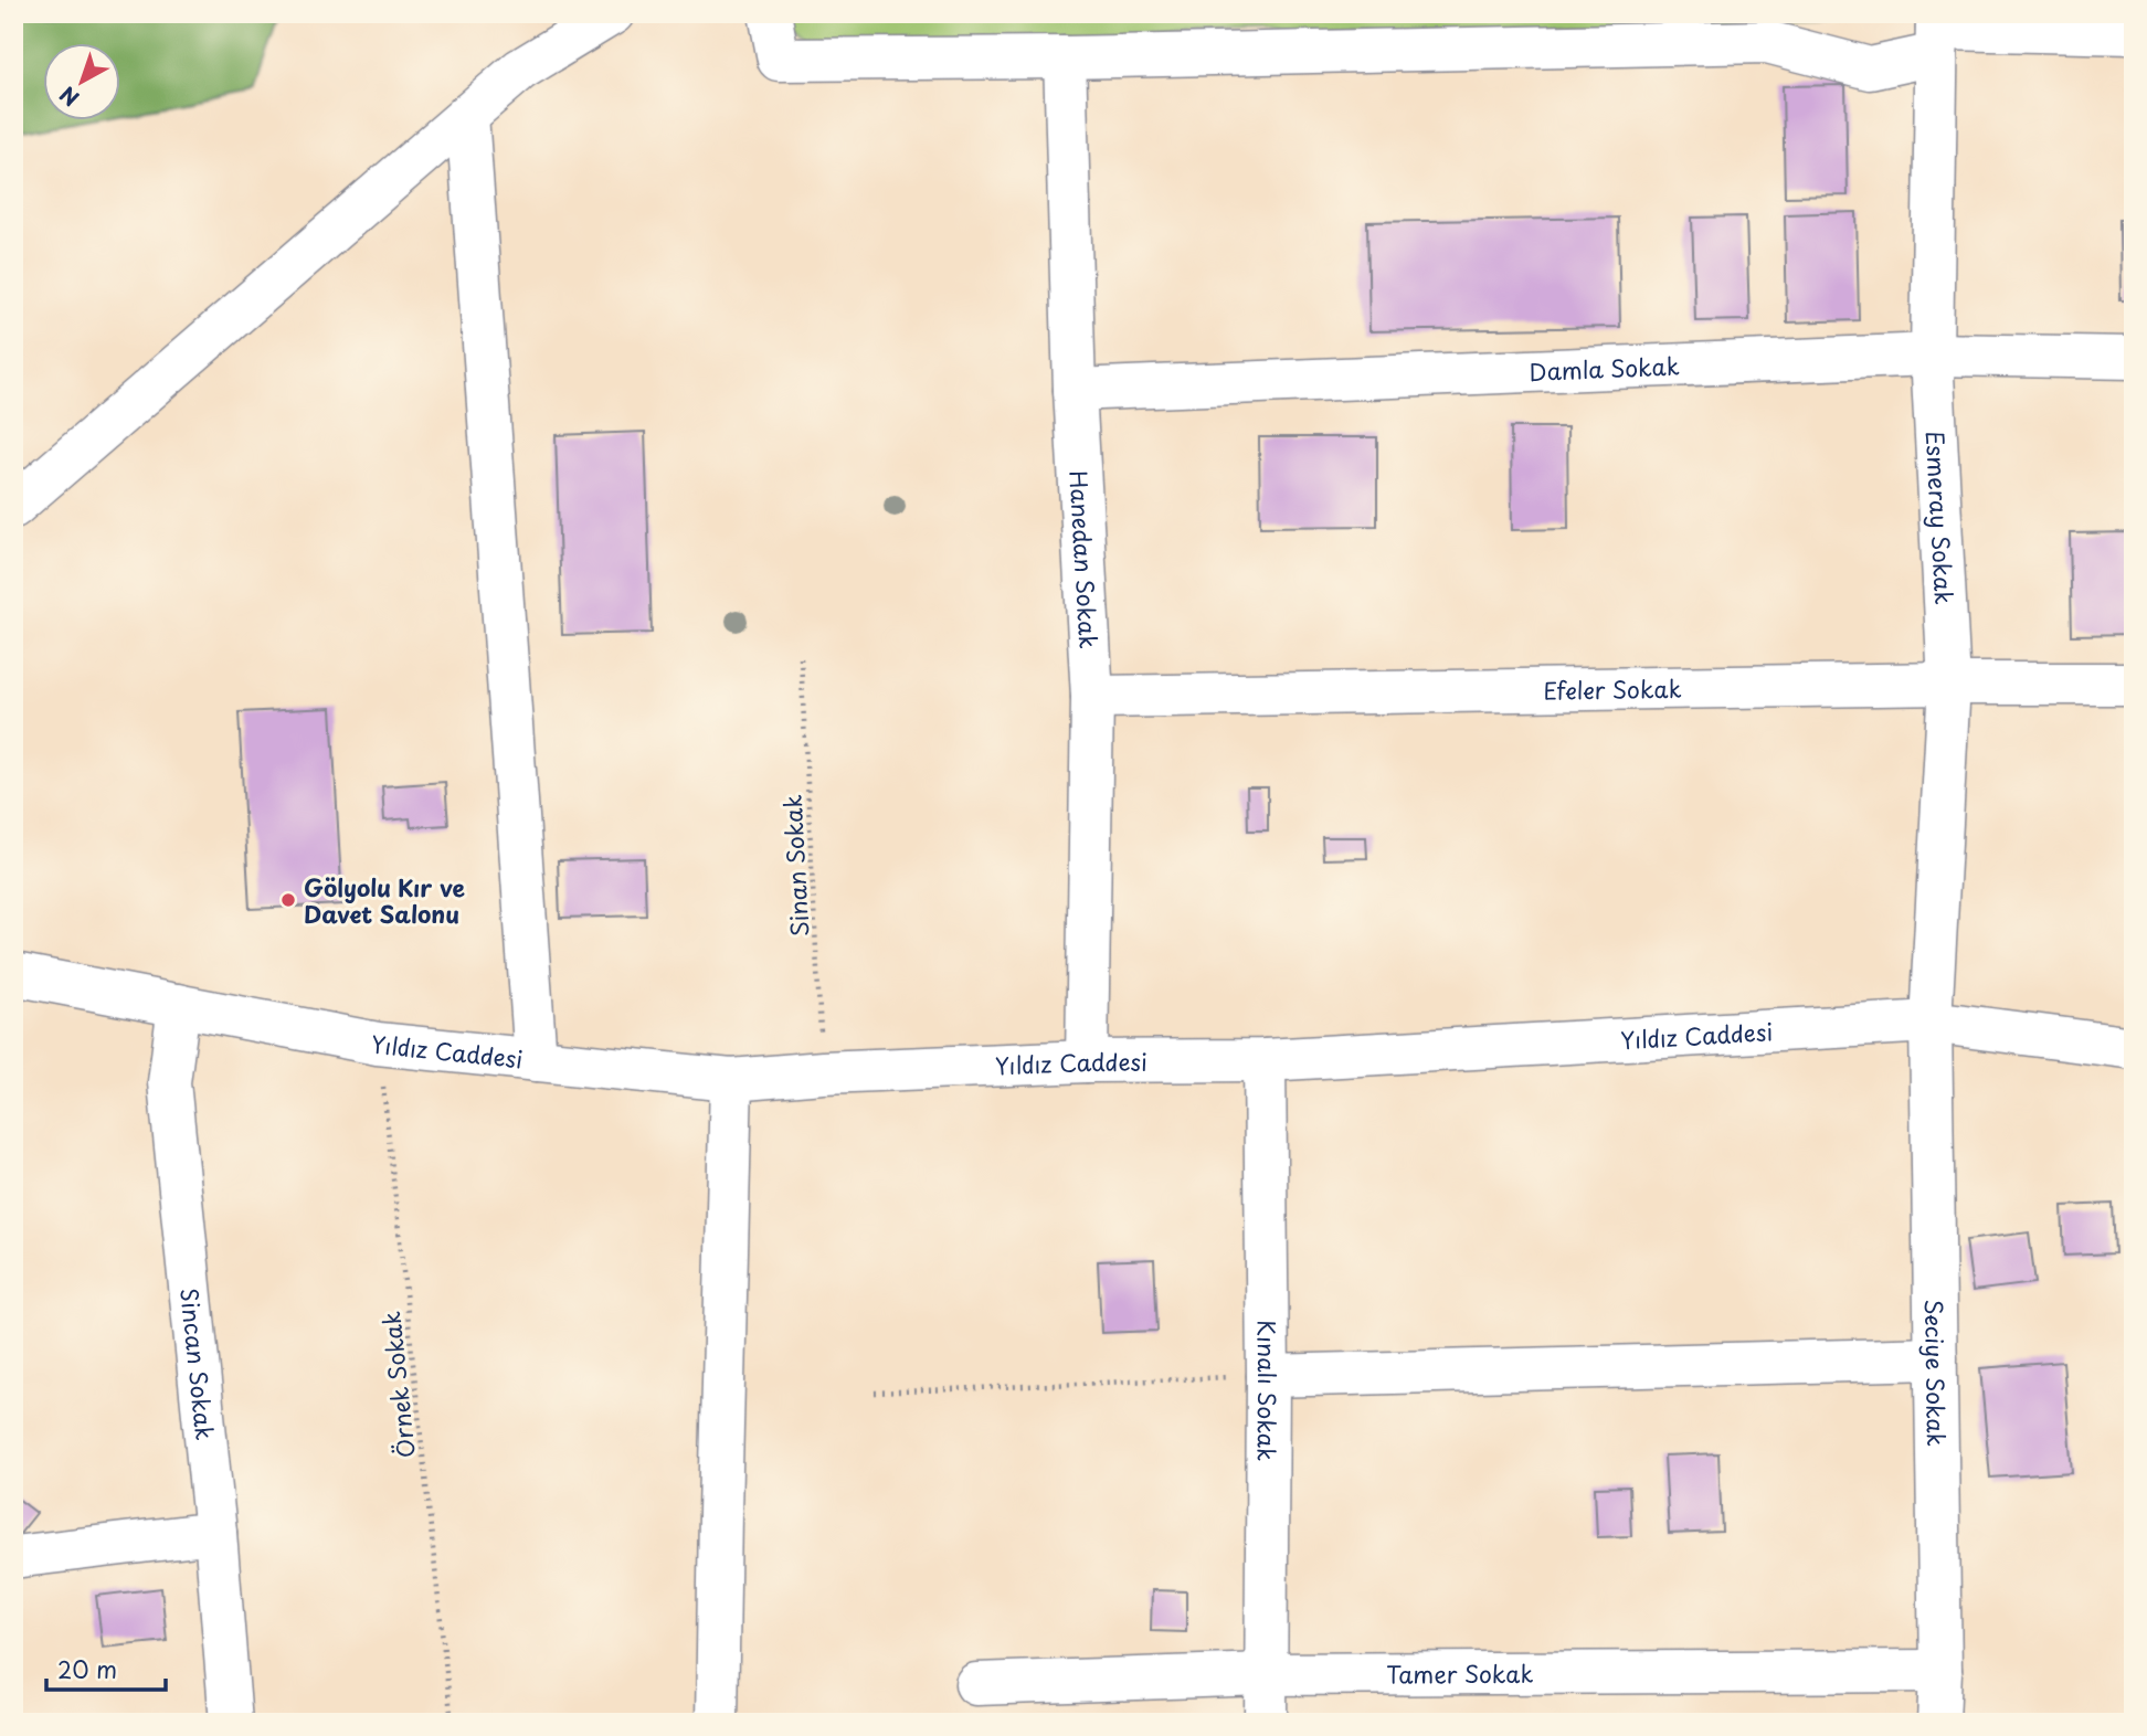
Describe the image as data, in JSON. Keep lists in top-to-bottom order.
{
  "streets": {
    "street": [
      "Damla Sokak",
      "Esmeray Sokak",
      "Hanedan Sokak",
      "Efeler Sokak",
      "Yıldız Caddesi",
      "Sincan Sokak",
      "Seciye Sokak",
      "Kınalı Sokak",
      "Tamer Sokak"
    ],
    "path": ["Sinan Sokak", "Örnek Sokak"]
  },
  "crossings": [
    ["Damla Sokak", "Esmeray Sokak"],
    ["Damla Sokak", "Hanedan Sokak"],
    ["Esmeray Sokak", "Efeler Sokak"],
    ["Esmeray Sokak", "Yıldız Caddesi"],
    ["Esmeray Sokak", "Seciye Sokak"],
    ["Hanedan Sokak", "Efeler Sokak"],
    ["Hanedan Sokak", "Yıldız Caddesi"],
    ["Sinan Sokak", "Yıldız Caddesi"],
    ["Yıldız Caddesi", "Sincan Sokak"],
    ["Yıldız Caddesi", "Seciye Sokak"],
    ["Yıldız Caddesi", "Örnek Sokak"],
    ["Yıldız Caddesi", "Kınalı Sokak"],
    ["Seciye Sokak", "Tamer Sokak"],
    ["Kınalı Sokak", "Tamer Sokak"]
  ],
  "places": ["Gölyolu Kır ve Davet Salonu"],
  "scale_bar": "20 m",
  "north": "bottom left"
}
